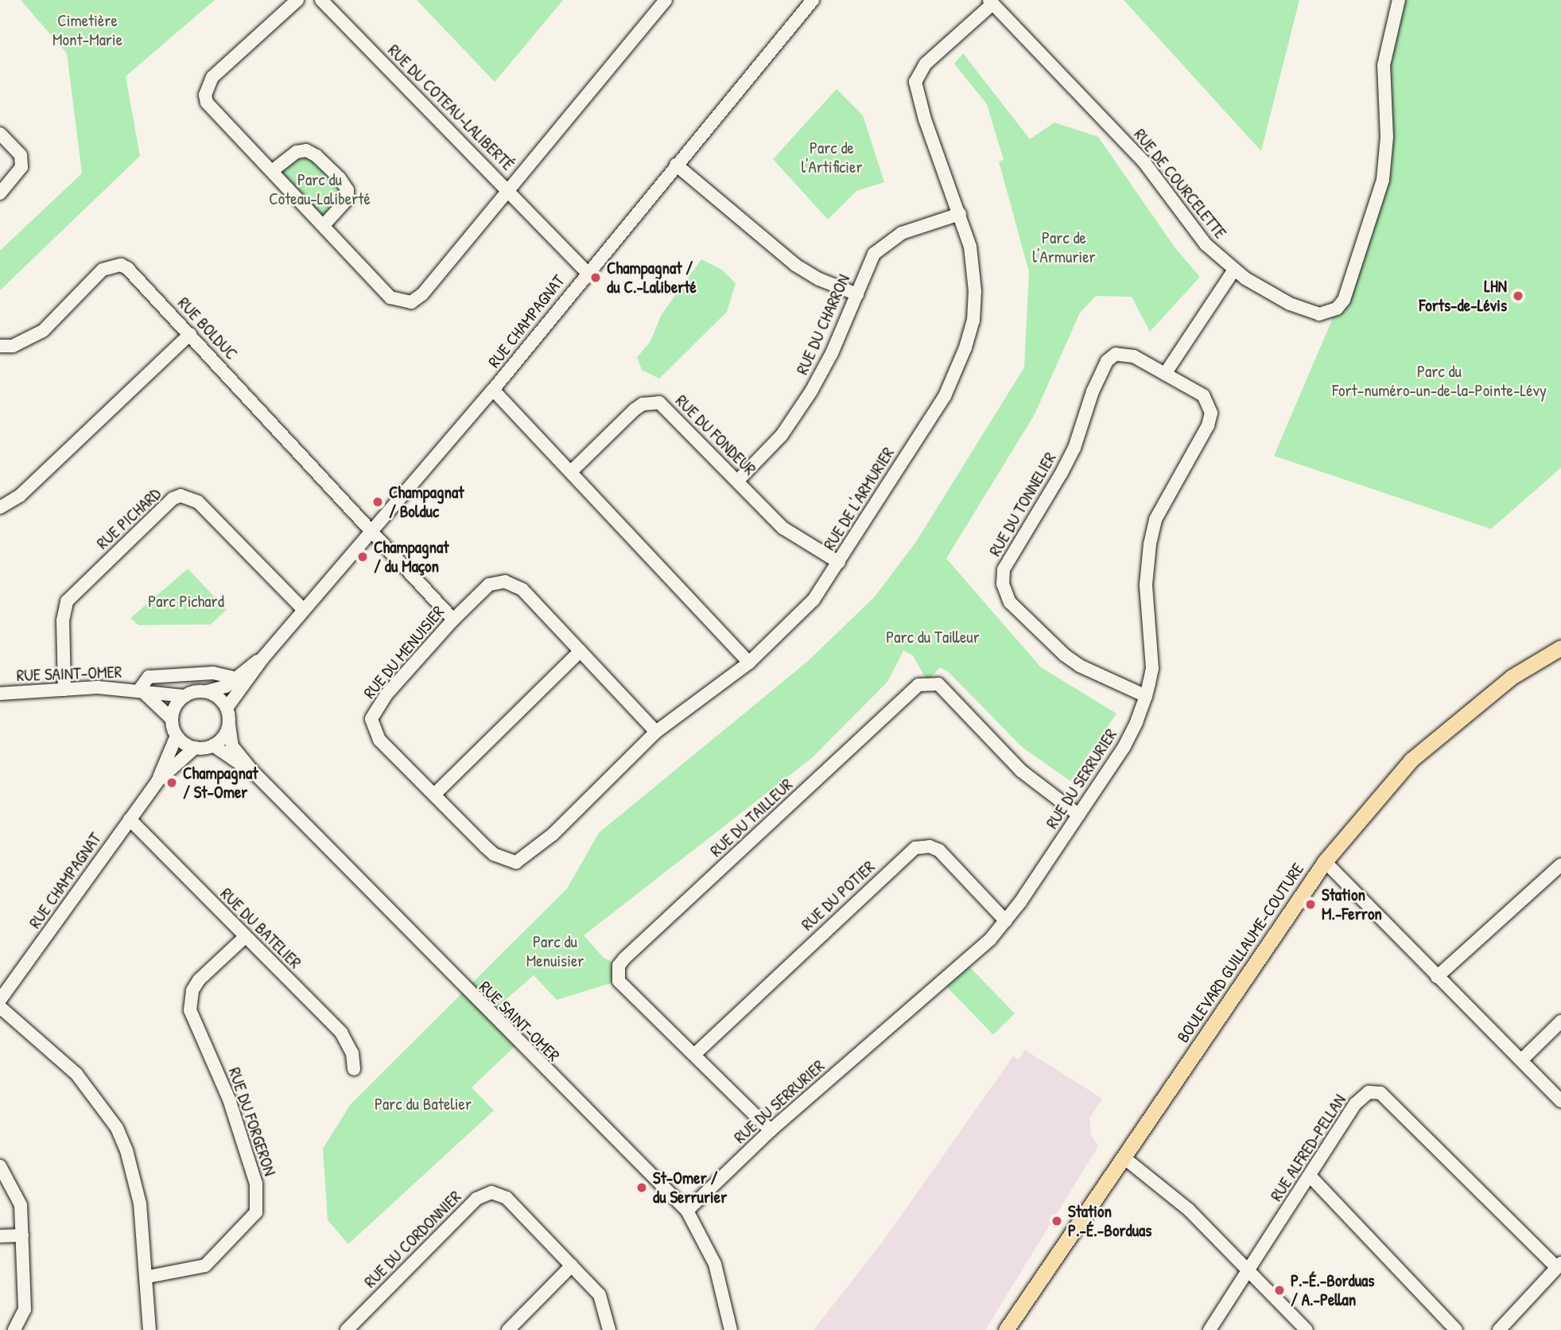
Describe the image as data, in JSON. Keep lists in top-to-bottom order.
{
  "streets": {
    "main road": ["BOULEVARD GUILLAUME-COUTURE"],
    "street": [
      "RUE DU COTEAU-LALIBERTÉ",
      "RUE DE COURCELETTE",
      "RUE CHAMPAGNAT",
      "RUE DU CHARRON",
      "RUE BOLDUC",
      "RUE DU FONDEUR",
      "RUE DE L'ARMURIER",
      "RUE DU TONNELIER",
      "RUE PICHARD",
      "RUE DU MENUISIER",
      "RUE SAINT-OMER",
      "RUE DU SERRURIER",
      "RUE DU TAILLEUR",
      "RUE DU POTIER",
      "RUE DU BATELIER",
      "RUE DU FORGERON",
      "RUE ALFRED-PELLAN",
      "RUE DU CORDONNIER"
    ]
  },
  "crossings": [
    ["RUE DE COURCELETTE", "RUE DE L'ARMURIER"],
    ["RUE CHAMPAGNAT", "RUE BOLDUC"],
    ["RUE CHAMPAGNAT", "RUE PICHARD"],
    ["RUE CHAMPAGNAT", "RUE SAINT-OMER"],
    ["RUE CHAMPAGNAT", "RUE DU BATELIER"],
    ["RUE DU CHARRON", "RUE DU FONDEUR"],
    ["RUE DU CHARRON", "RUE DE L'ARMURIER"],
    ["RUE BOLDUC", "RUE DU MENUISIER"],
    ["RUE DU FONDEUR", "RUE DE L'ARMURIER"],
    ["RUE DE L'ARMURIER", "RUE DU MENUISIER"],
    ["RUE DU TONNELIER", "RUE DU SERRURIER"],
    ["RUE PICHARD", "RUE SAINT-OMER"],
    ["RUE SAINT-OMER", "RUE DU SERRURIER"],
    ["RUE DU SERRURIER", "RUE DU TAILLEUR"],
    ["RUE DU SERRURIER", "RUE DU POTIER"],
    ["RUE DU TAILLEUR", "RUE DU POTIER"],
    ["RUE DU BATELIER", "RUE DU FORGERON"]
  ],
  "parks": [
    "Cimetière Mont-Marie",
    "Parc de l'Artificier",
    "Parc du Coteau-Laliberté",
    "Parc de l'Armurier",
    "Parc du Fort-numéro-un-de-la-Pointe-Lévy",
    "Parc Pichard",
    "Parc du Tailleur",
    "Parc du Menuisier",
    "Parc du Batelier"
  ],
  "places": [
    "Champagnat / du C.-Laliberté",
    "LHN Forts-de-Lévis",
    "Champagnat / Bolduc",
    "Champagnat / du Maçon",
    "Champagnat / St-Omer",
    "Station M.-Ferron",
    "St-Omer / du Serrurier",
    "Station P.-É.-Borduas",
    "P.-É.-Borduas / A.-Pellan"
  ]
}
